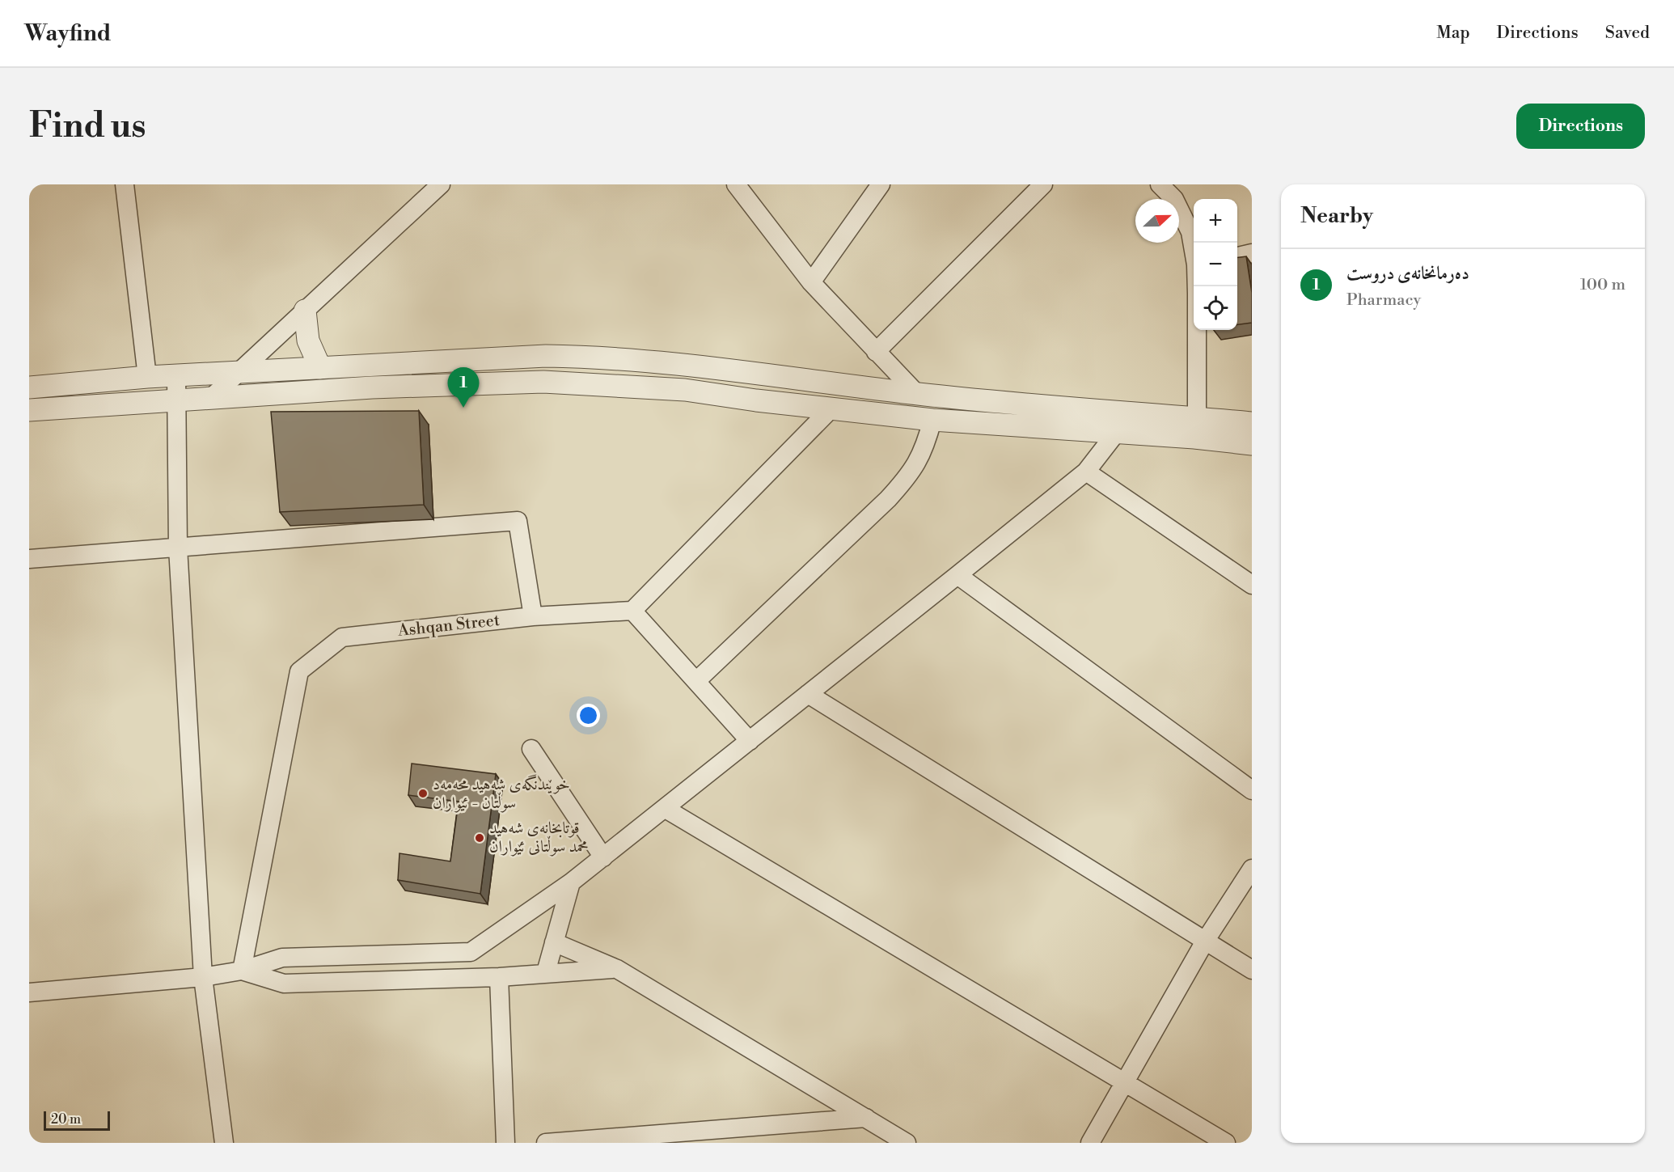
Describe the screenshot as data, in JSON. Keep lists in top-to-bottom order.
{
  "streets": {
    "street": ["Ashqan Street"]
  },
  "places": ["خوێندنگەی شەهید محەمەد سوڵتان - ئێواران", "قوتابخانەی شەهید محمد سوڵتانی ئێواران"],
  "scale_bar": "20 m",
  "north": "right",
  "page": {
    "header": "Wayfind",
    "nav": ["Map", "Directions", "Saved"],
    "buttons": "Directions",
    "title": "Find us",
    "heading": "Nearby",
    "map_buttons": ["+", "−"],
    "list": [
      {
        "mark": "1",
        "name": "دەرمانخانەی دروست",
        "note": "Pharmacy",
        "value": "100 m"
      }
    ],
    "pins": "1",
    "scale": "20 m"
  }
}
